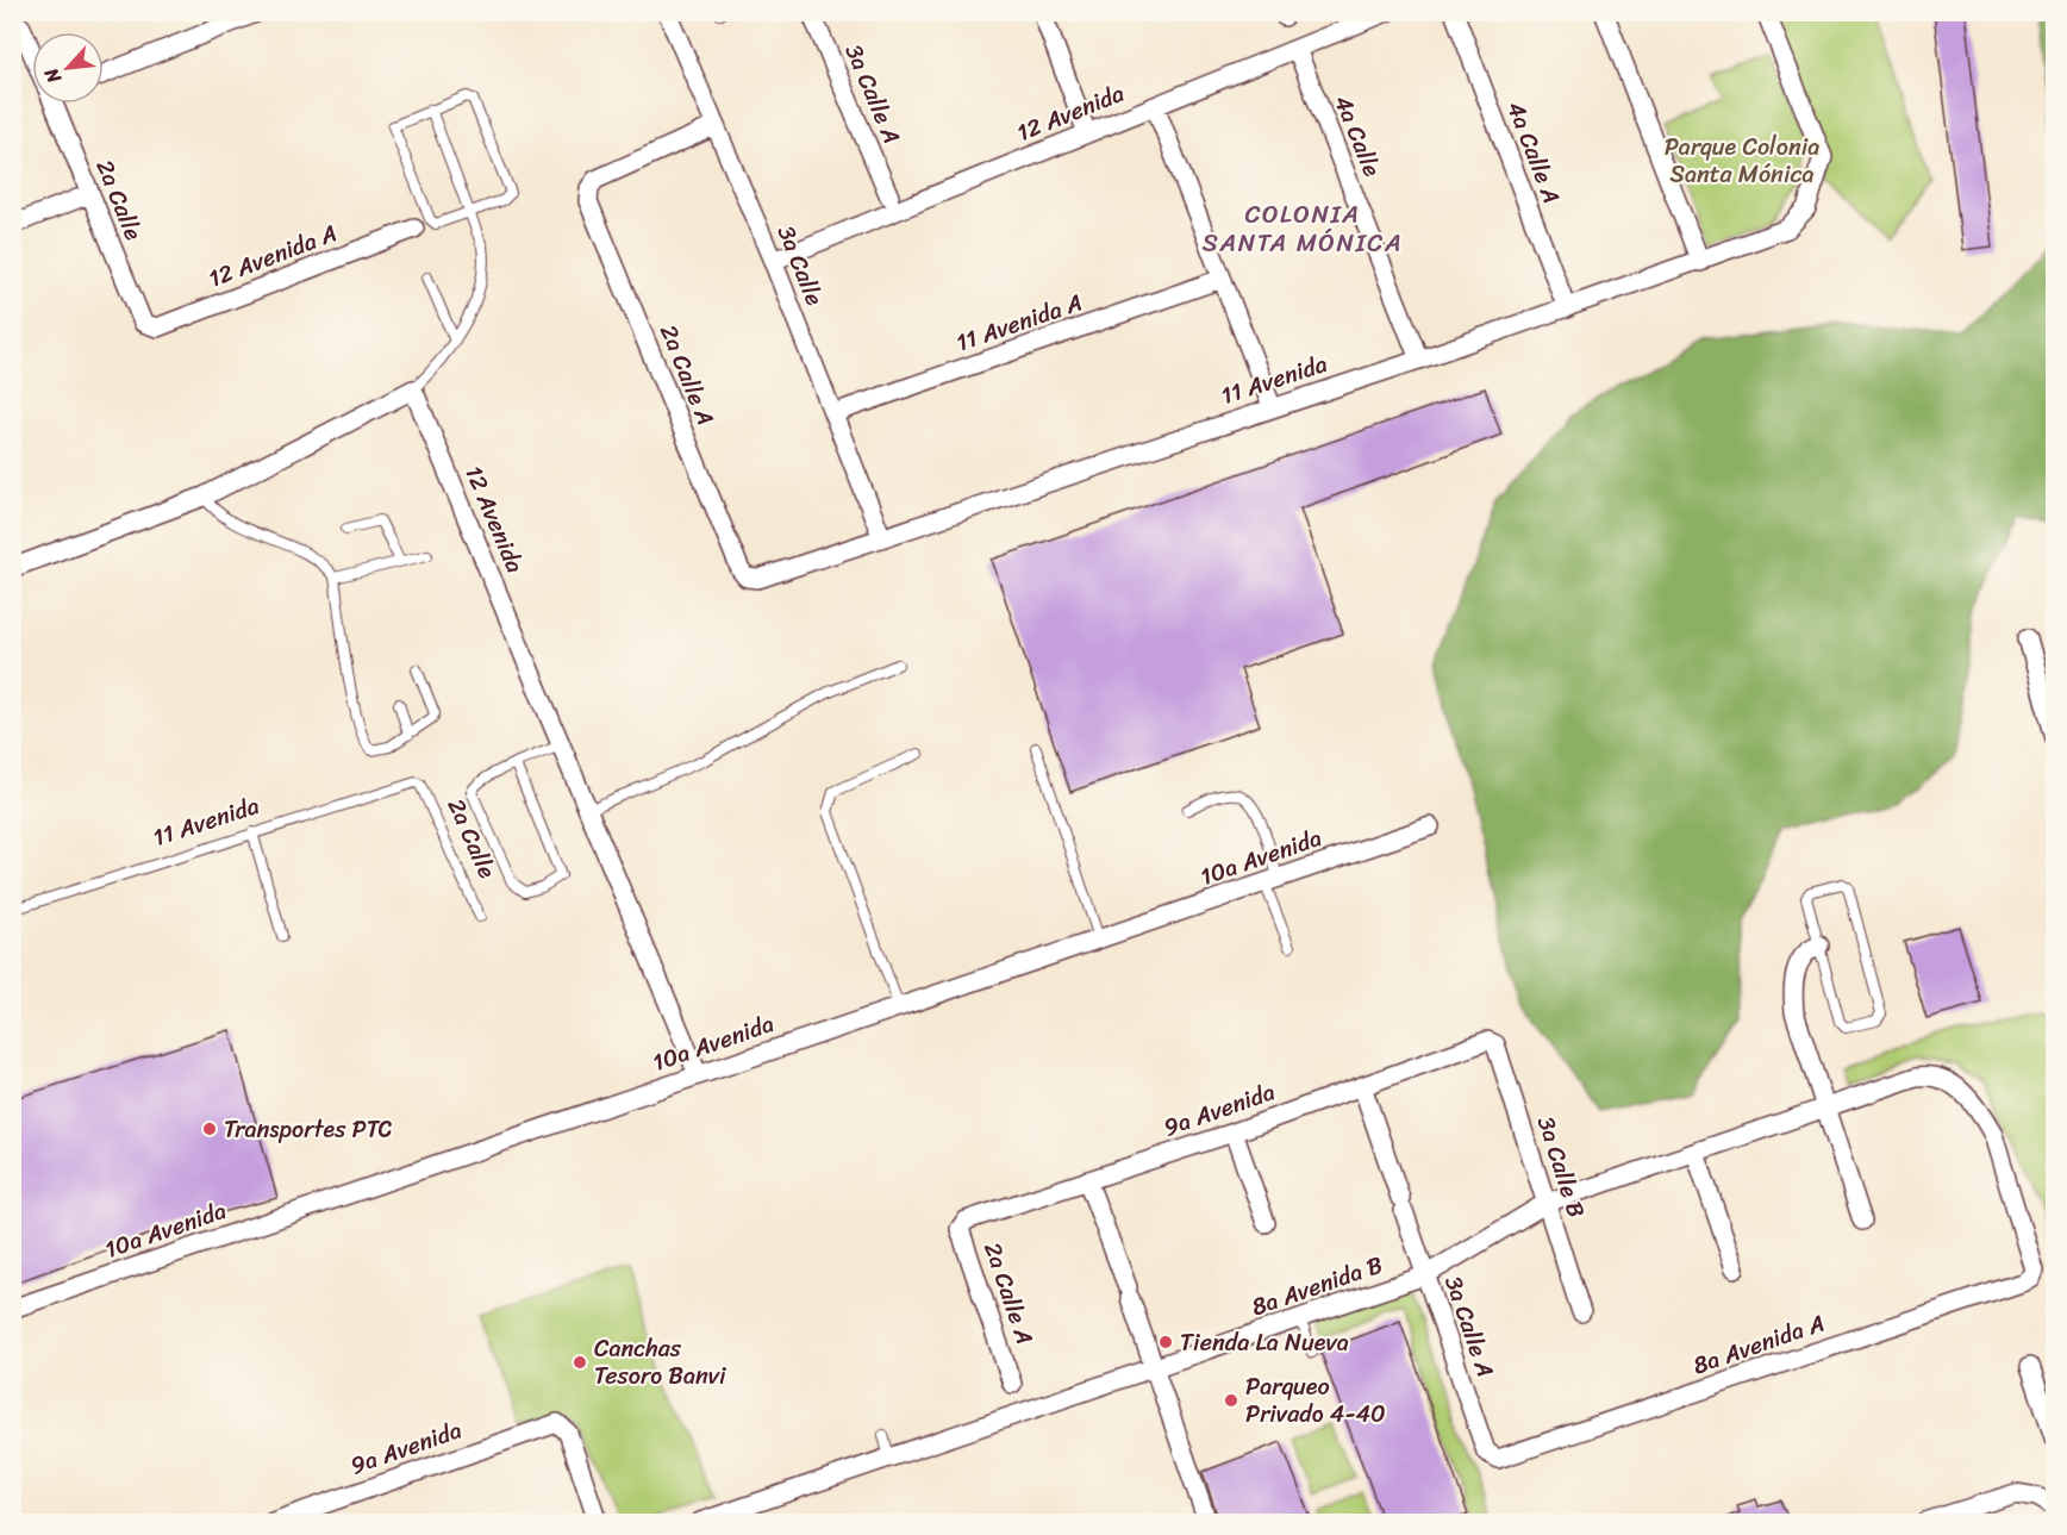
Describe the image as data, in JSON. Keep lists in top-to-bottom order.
{
  "streets": {
    "street": [
      "3a Calle A",
      "12 Avenida",
      "4a Calle",
      "4a Calle A",
      "2a Calle",
      "12 Avenida A",
      "3a Calle",
      "11 Avenida A",
      "2a Calle A",
      "11 Avenida",
      "10a Avenida",
      "9a Avenida",
      "3a Calle B",
      "8a Avenida B",
      "8a Avenida A"
    ]
  },
  "crossings": [
    ["3a Calle A", "9a Avenida"],
    ["3a Calle A", "8a Avenida B"],
    ["3a Calle A", "8a Avenida A"],
    ["12 Avenida", "4a Calle"],
    ["12 Avenida", "3a Calle"],
    ["12 Avenida", "10a Avenida"],
    ["4a Calle", "11 Avenida"],
    ["4a Calle A", "11 Avenida"],
    ["2a Calle", "12 Avenida A"],
    ["2a Calle", "11 Avenida"],
    ["3a Calle", "11 Avenida A"],
    ["3a Calle", "2a Calle A"],
    ["3a Calle", "11 Avenida"],
    ["2a Calle A", "11 Avenida"],
    ["2a Calle A", "9a Avenida"],
    ["9a Avenida", "3a Calle B"],
    ["3a Calle B", "8a Avenida B"],
    ["8a Avenida B", "8a Avenida A"]
  ],
  "districts": ["COLONIA SANTA MÓNICA"],
  "parks": ["Parque Colonia Santa Mónica"],
  "places": [
    "Transportes PTC",
    "Tienda La Nueva",
    "Canchas Tesoro Banvi",
    "Parqueo Privado 4-40"
  ],
  "north": "bottom left"
}
